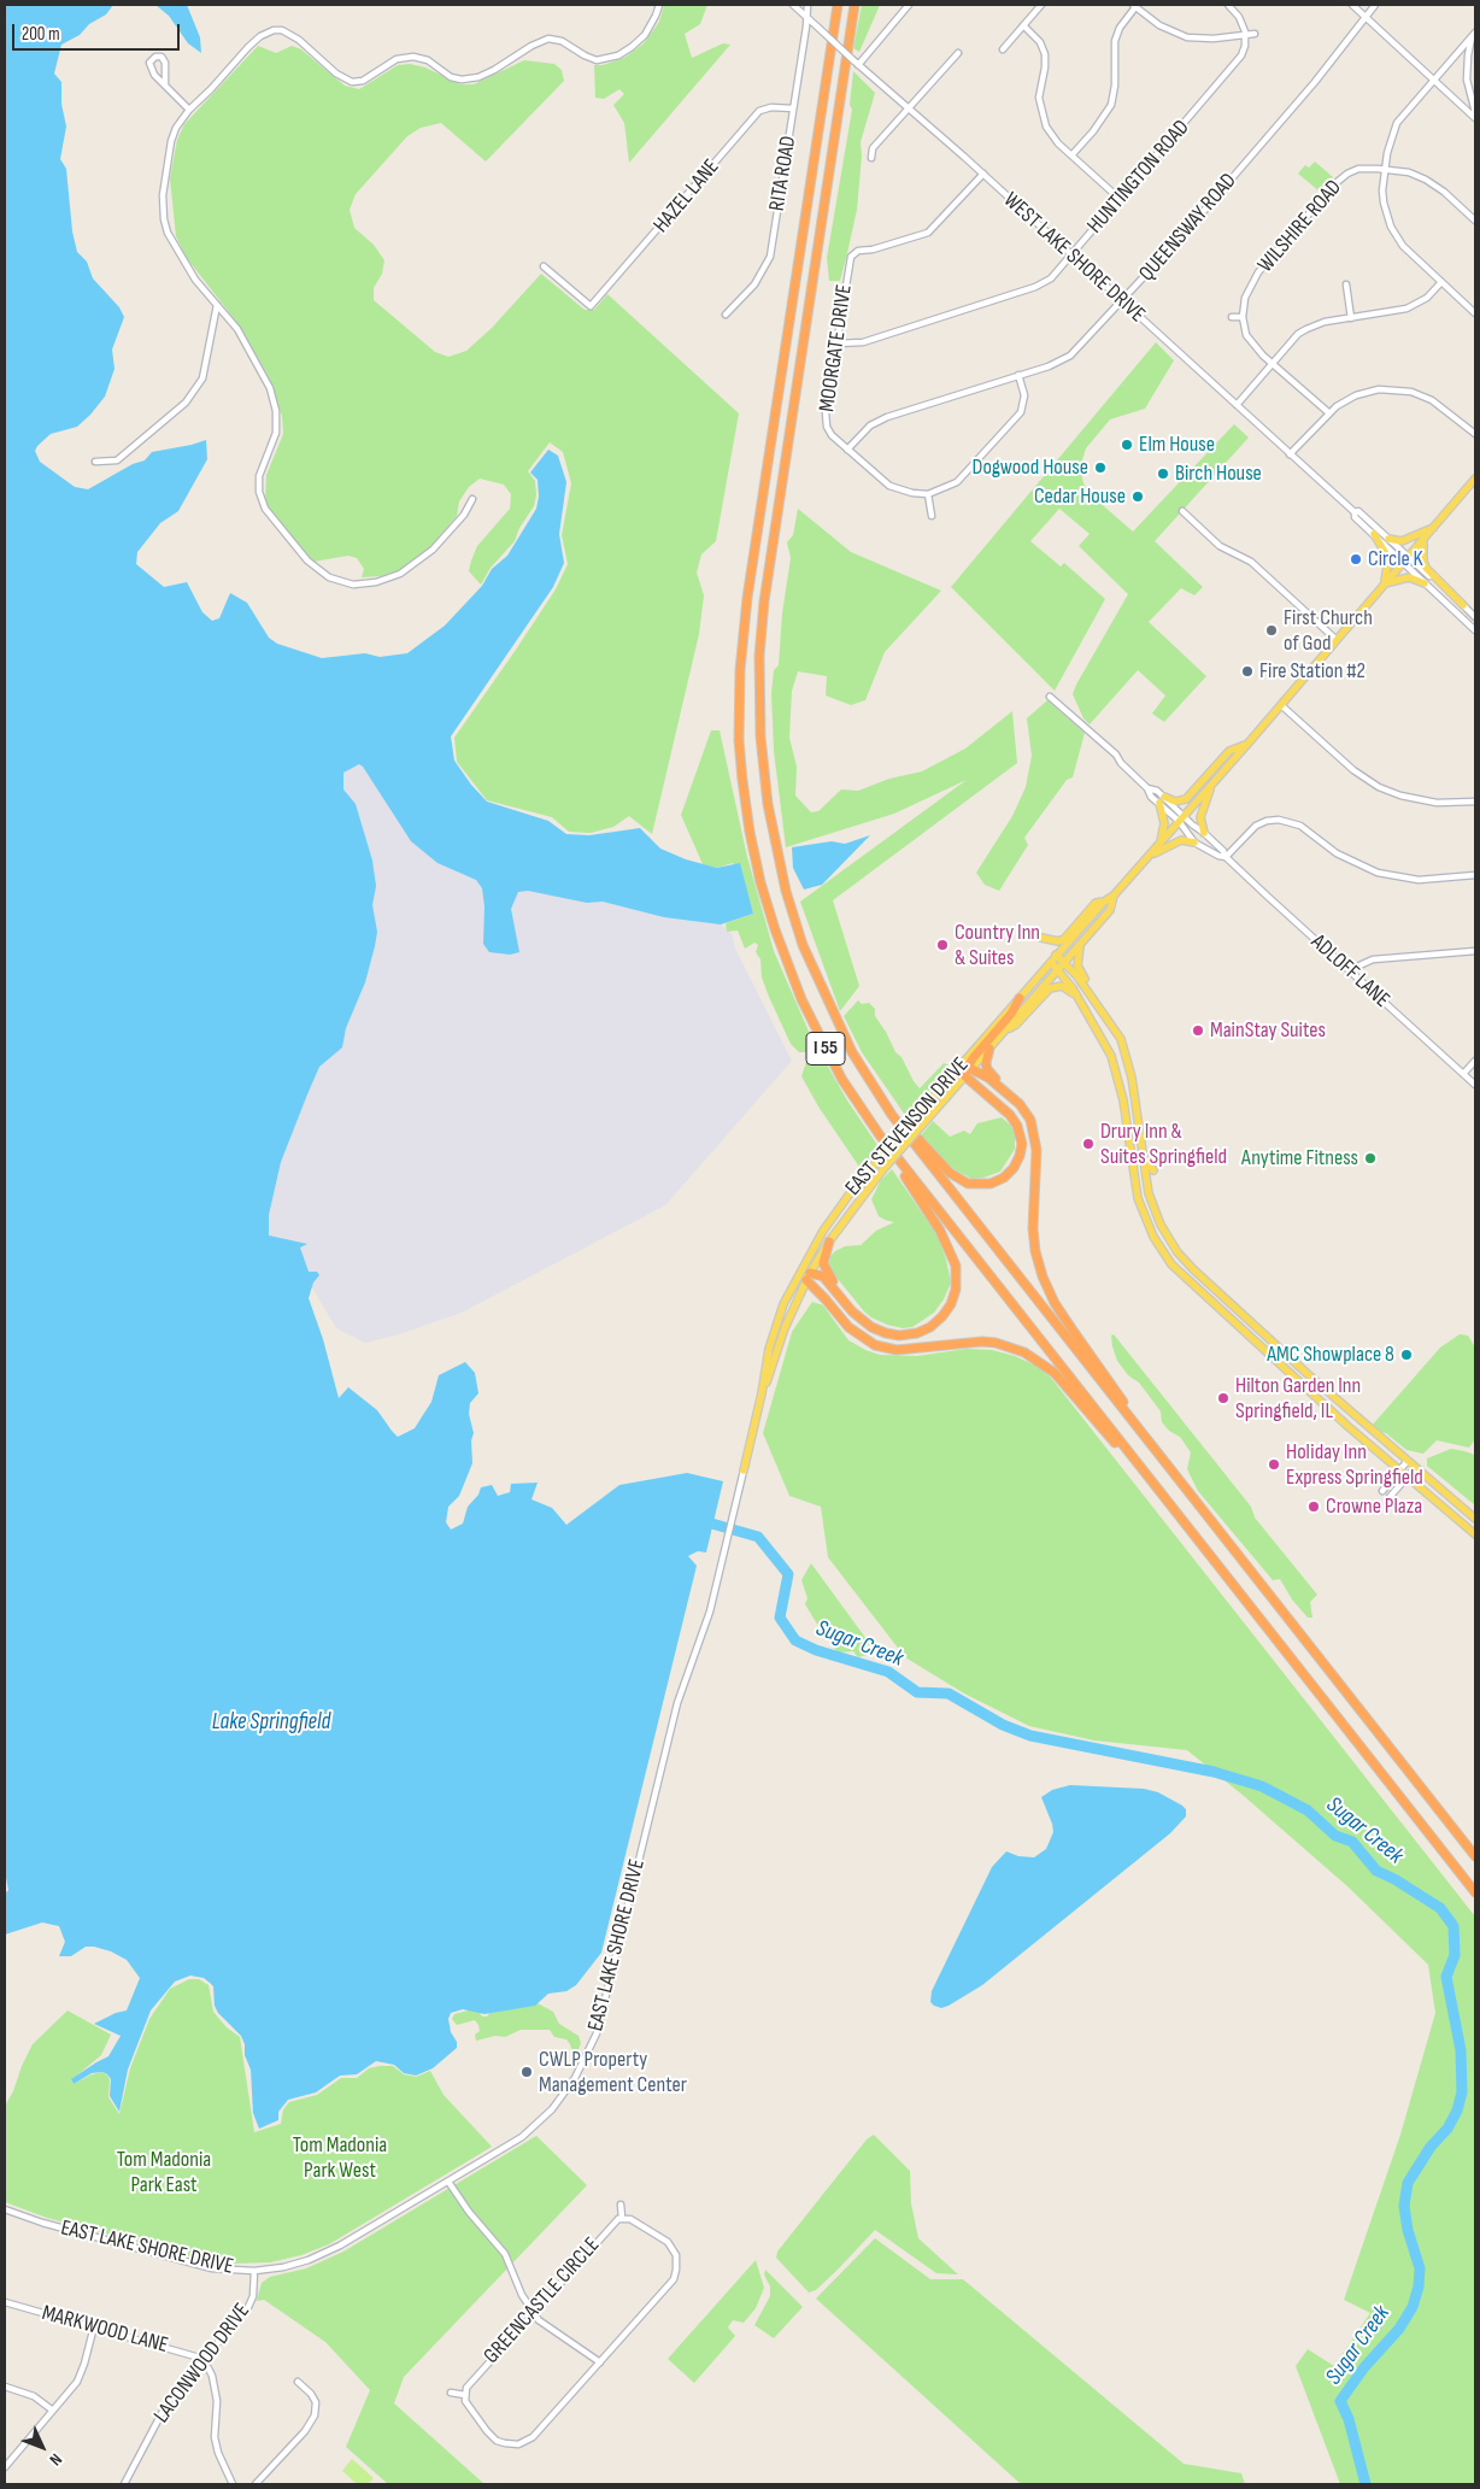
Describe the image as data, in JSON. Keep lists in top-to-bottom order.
{
  "streets": {
    "highway": ["I 55"],
    "main road": ["EAST STEVENSON DRIVE"],
    "street": [
      "RITA ROAD",
      "HUNTINGTON ROAD",
      "HAZEL LANE",
      "WILSHIRE ROAD",
      "QUEENSWAY ROAD",
      "WEST LAKE SHORE DRIVE",
      "MOORGATE DRIVE",
      "ADLOFF LANE",
      "EAST LAKE SHORE DRIVE",
      "GREENCASTLE CIRCLE",
      "MARKWOOD LANE",
      "LACONWOOD DRIVE"
    ]
  },
  "crossings": [
    ["RITA ROAD", "HAZEL LANE"],
    ["RITA ROAD", "WEST LAKE SHORE DRIVE"],
    ["HUNTINGTON ROAD", "WEST LAKE SHORE DRIVE"],
    ["HUNTINGTON ROAD", "MOORGATE DRIVE"],
    ["QUEENSWAY ROAD", "WEST LAKE SHORE DRIVE"],
    ["QUEENSWAY ROAD", "MOORGATE DRIVE"],
    ["WEST LAKE SHORE DRIVE", "MOORGATE DRIVE"],
    ["WEST LAKE SHORE DRIVE", "EAST STEVENSON DRIVE"],
    ["ADLOFF LANE", "EAST STEVENSON DRIVE"],
    ["EAST STEVENSON DRIVE", "EAST LAKE SHORE DRIVE"],
    ["EAST LAKE SHORE DRIVE", "LACONWOOD DRIVE"],
    ["MARKWOOD LANE", "LACONWOOD DRIVE"]
  ],
  "water": ["Sugar Creek", "Lake Springfield"],
  "parks": ["Tom Madonia Park West", "Tom Madonia Park East"],
  "places": [
    "Elm House",
    "Dogwood House",
    "Birch House",
    "Cedar House",
    "Circle K",
    "First Church of God",
    "Fire Station #2",
    "Country Inn & Suites",
    "MainStay Suites",
    "Drury Inn & Suites Springfield",
    "Anytime Fitness",
    "AMC Showplace 8",
    "Hilton Garden Inn Springfield, IL",
    "Holiday Inn Express Springfield",
    "Crowne Plaza",
    "CWLP Property Management Center"
  ],
  "scale_bar": "200 m",
  "north": "bottom right"
}
